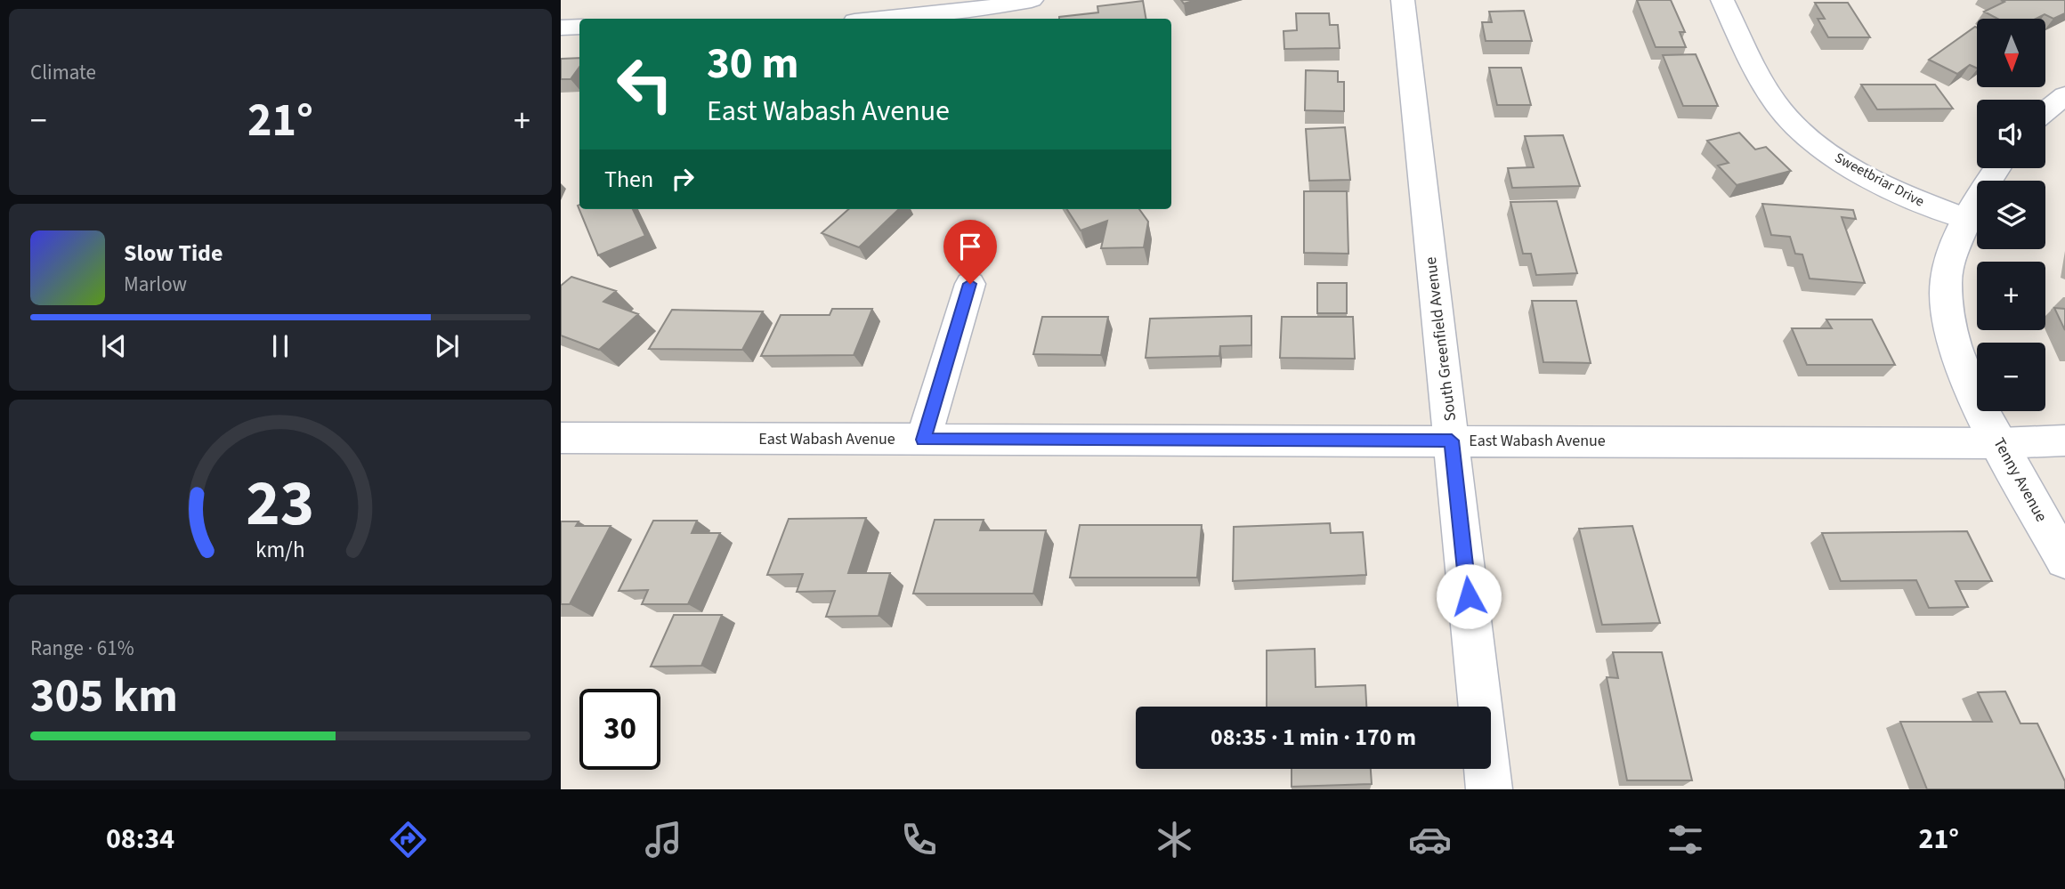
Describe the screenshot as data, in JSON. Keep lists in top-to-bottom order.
{
  "streets": {
    "street": [
      "Sweetbriar Drive",
      "South Greenfield Avenue",
      "East Wabash Avenue",
      "Tenny Avenue"
    ]
  },
  "crossings": [
    ["Sweetbriar Drive", "Tenny Avenue"],
    ["South Greenfield Avenue", "East Wabash Avenue"],
    ["East Wabash Avenue", "Tenny Avenue"]
  ],
  "north": "bottom",
  "page": {
    "tile": [
      "Climate",
      ["Range · 61%", "305 km"]
    ],
    "map_buttons": ["+", "−"],
    "turn": ["30 m", "East Wabash Avenue"],
    "heat": ["−", "21°", "+"],
    "then": "Then",
    "song": ["Slow Tide", "Marlow"],
    "limit": "30",
    "trip": "08:35 · 1 min · 170 m",
    "tabs": ["08:34", "21°"],
    "gauge": ["23", "km/h"]
  }
}
